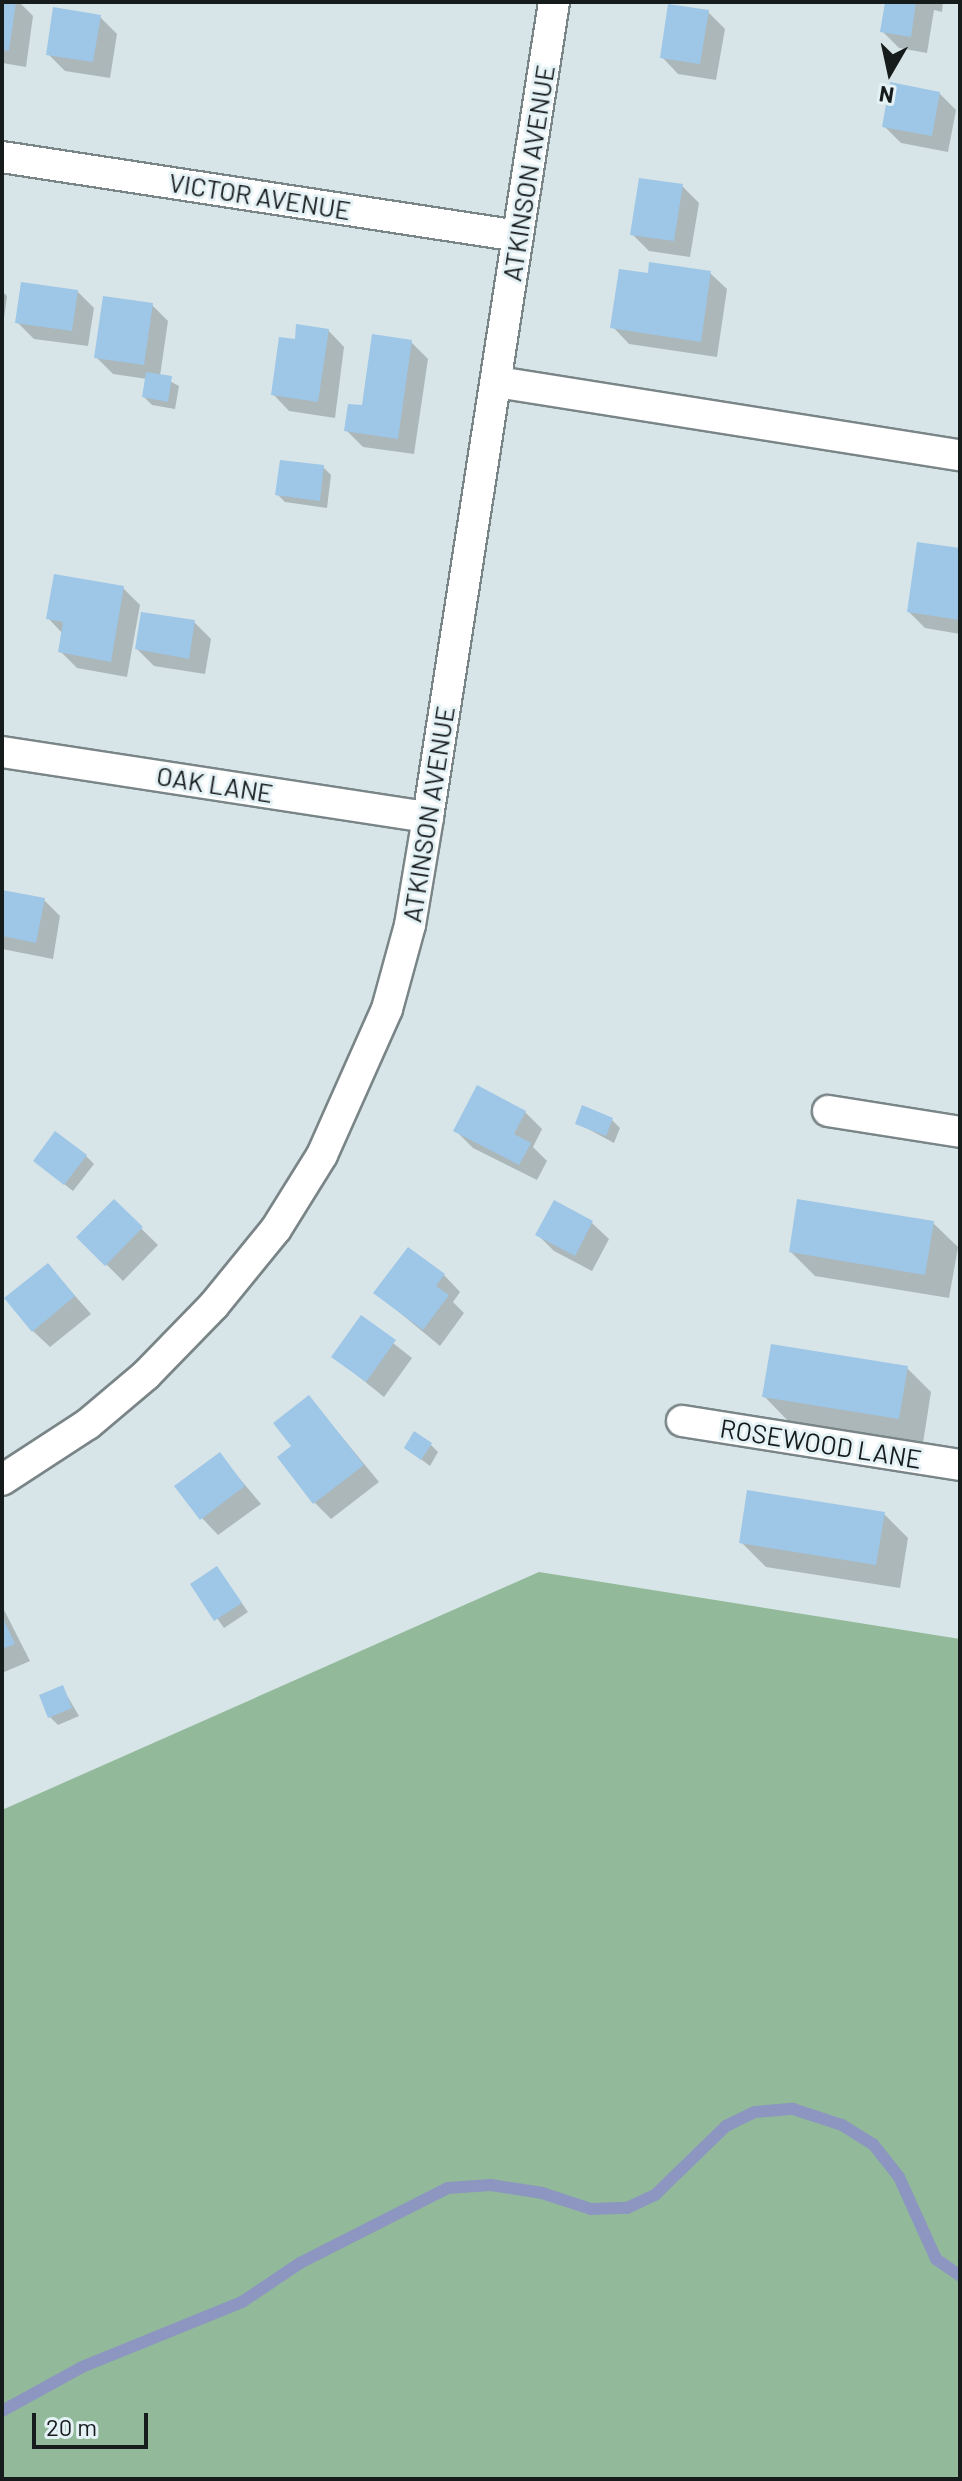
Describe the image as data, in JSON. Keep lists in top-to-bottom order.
{
  "streets": {
    "street": [
      "ATKINSON AVENUE",
      "VICTOR AVENUE",
      "OAK LANE",
      "ROSEWOOD LANE"
    ]
  },
  "crossings": [
    ["ATKINSON AVENUE", "VICTOR AVENUE"],
    ["ATKINSON AVENUE", "OAK LANE"]
  ],
  "scale_bar": "20 m",
  "north": "bottom"
}
